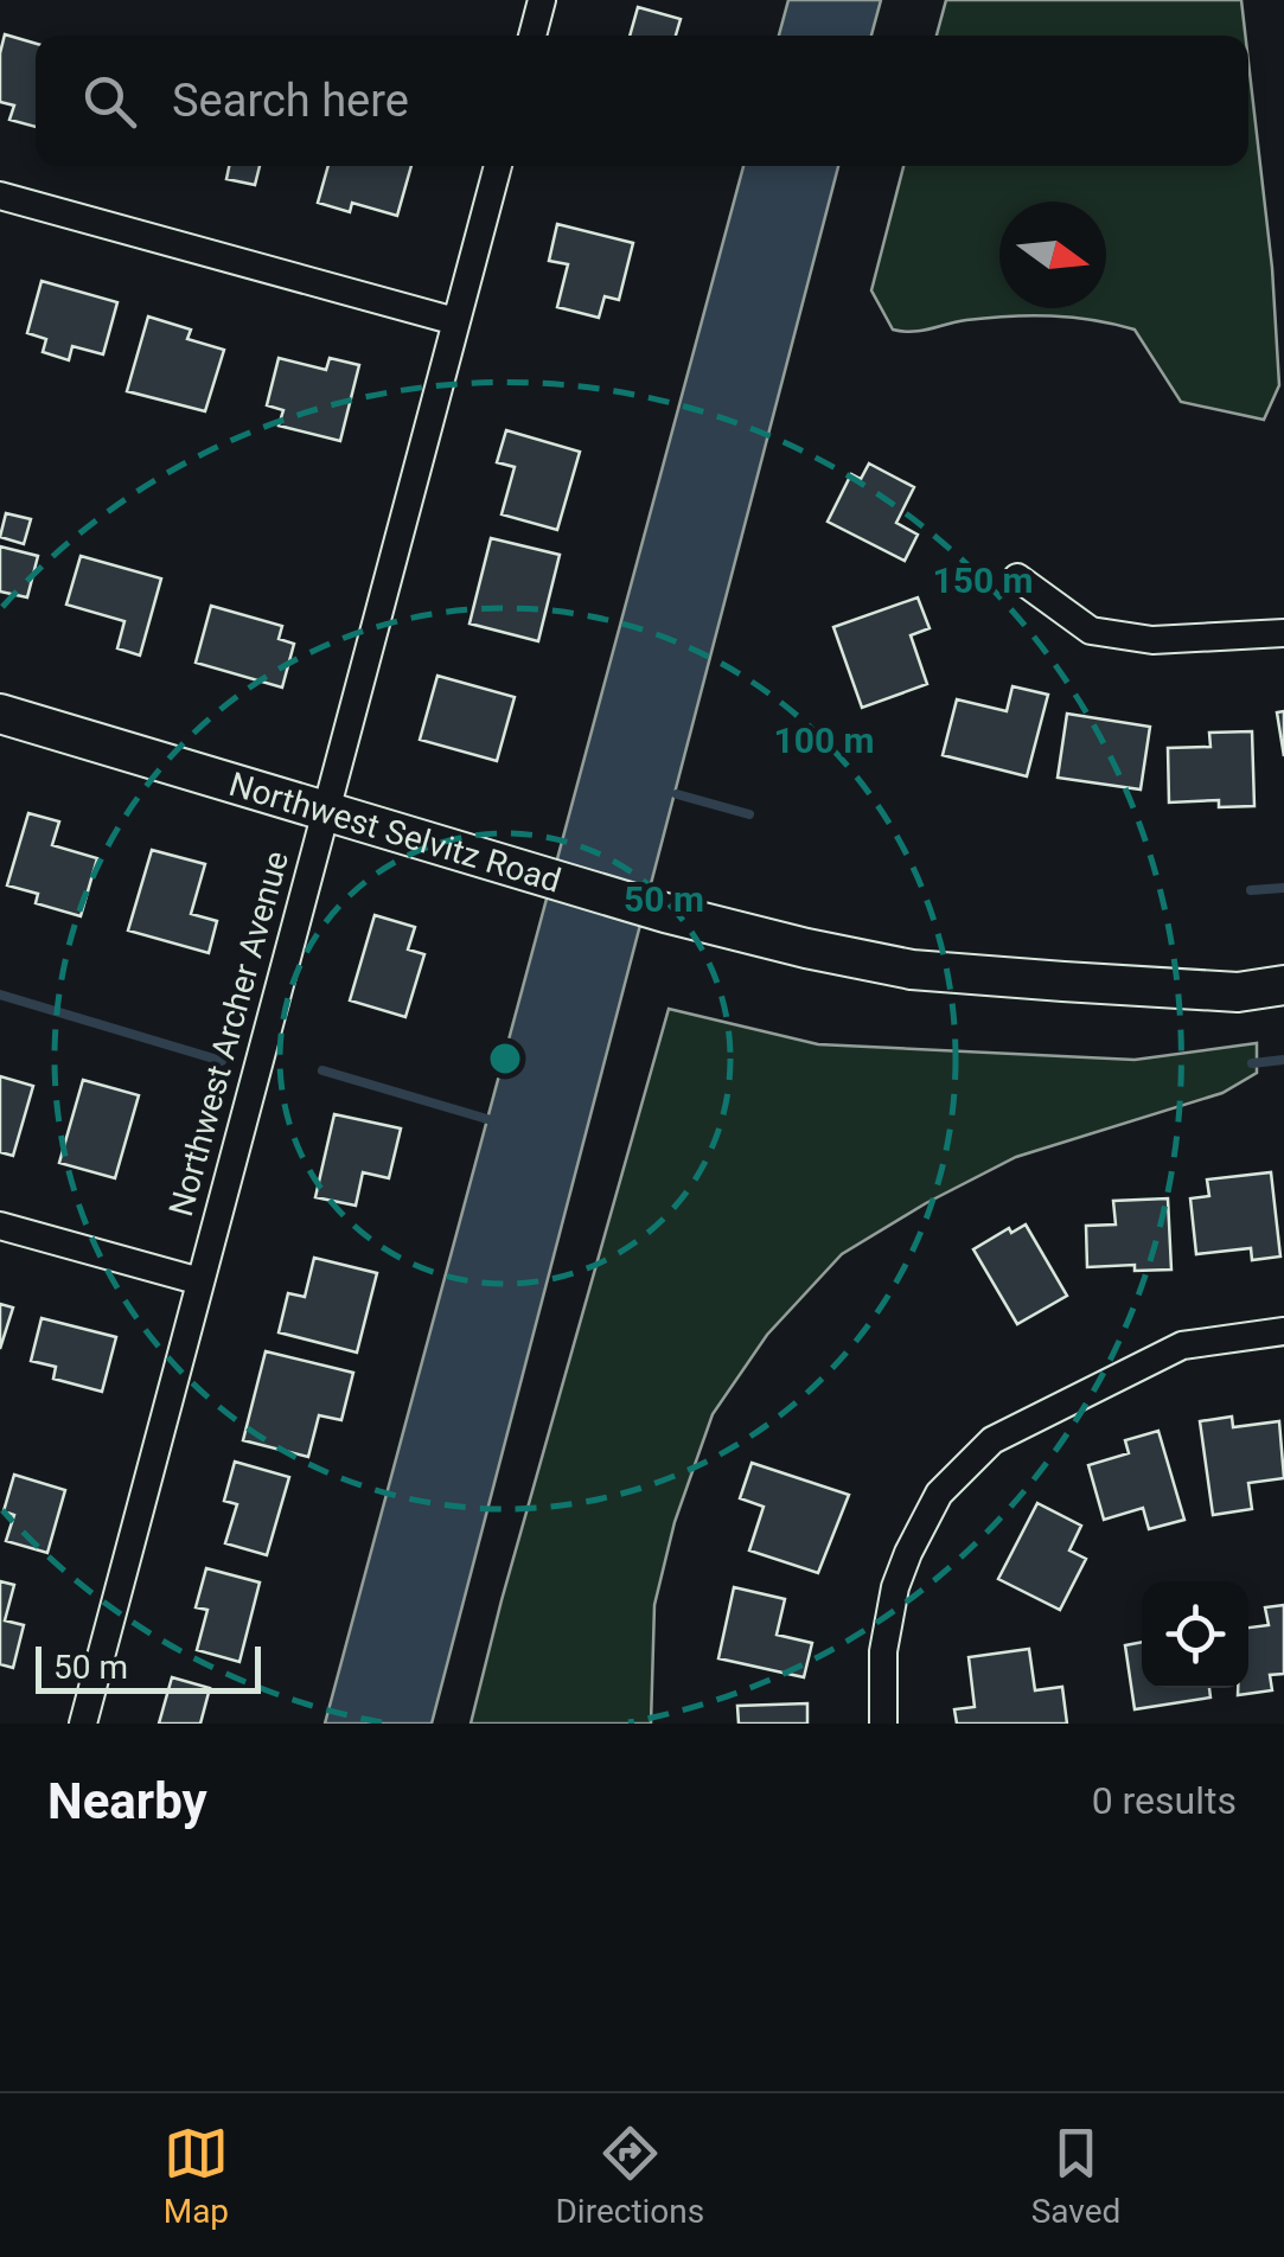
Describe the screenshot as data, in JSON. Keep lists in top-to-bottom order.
{
  "streets": {
    "street": ["Northwest Selvitz Road", "Northwest Archer Avenue"]
  },
  "crossings": [
    ["Northwest Selvitz Road", "Northwest Archer Avenue"]
  ],
  "scale_bar": "50 m",
  "north": "right",
  "page": {
    "search": "Search here",
    "scale": "50 m",
    "heading": ["Nearby", "0 results"],
    "nav": ["Map", "Directions", "Saved"]
  },
  "rings": ["150 m", "100 m", "50 m"]
}
